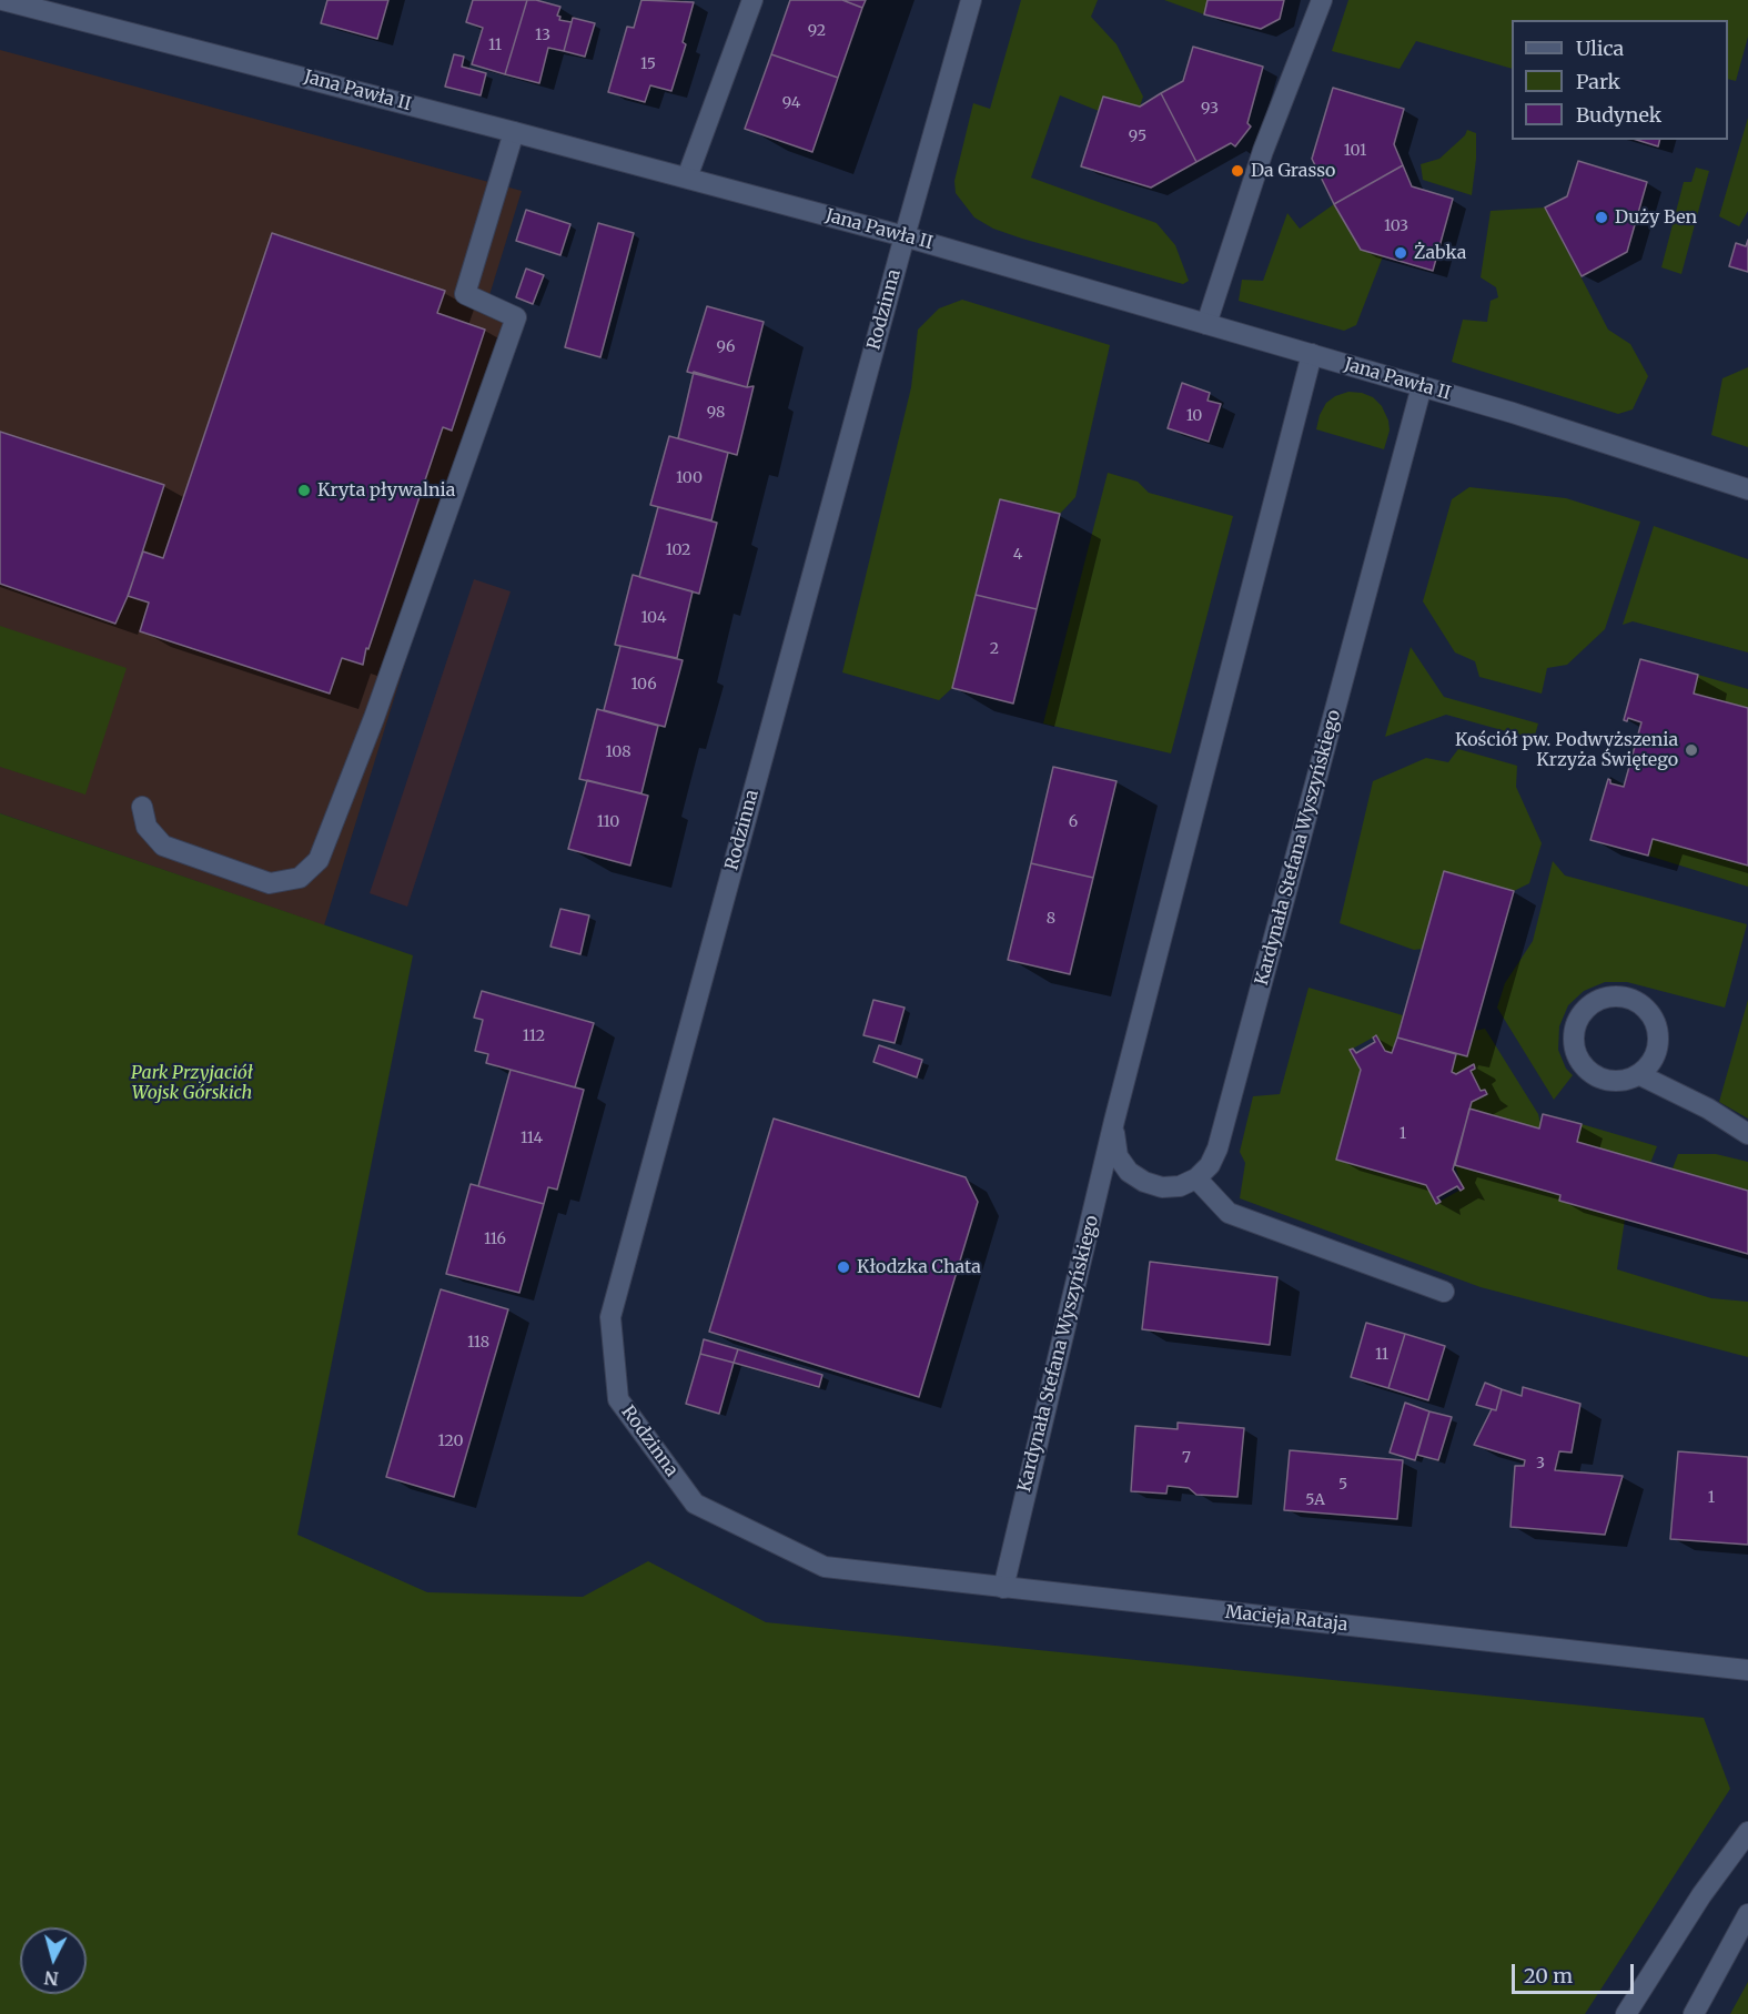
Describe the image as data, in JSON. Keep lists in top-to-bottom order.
{
  "streets": {
    "street": [
      "Jana Pawła II",
      "Rodzinna",
      "Kardynała Stefana Wyszyńskiego",
      "Macieja Rataja"
    ]
  },
  "crossings": [
    ["Jana Pawła II", "Rodzinna"],
    ["Jana Pawła II", "Kardynała Stefana Wyszyńskiego"],
    ["Rodzinna", "Macieja Rataja"],
    ["Kardynała Stefana Wyszyńskiego", "Macieja Rataja"]
  ],
  "parks": ["Park Przyjaciół Wojsk Górskich"],
  "places": [
    "Da Grasso",
    "Duży Ben",
    "Żabka",
    "Kryta pływalnia",
    "Kościół pw. Podwyższenia Krzyża Świętego",
    "Kłodzka Chata"
  ],
  "house_numbers": [
    "92",
    "13",
    "11",
    "15",
    "94",
    "93",
    "95",
    "101",
    "103",
    "96",
    "98",
    "10",
    "100",
    "102",
    "4",
    "104",
    "2",
    "106",
    "108",
    "110",
    "6",
    "8",
    "112",
    "1",
    "114",
    "116",
    "118",
    "11",
    "120",
    "7",
    "3",
    "5",
    "1",
    "5A"
  ],
  "legend": ["Ulica", "Park", "Budynek"],
  "scale_bar": "20 m",
  "north": "bottom"
}
